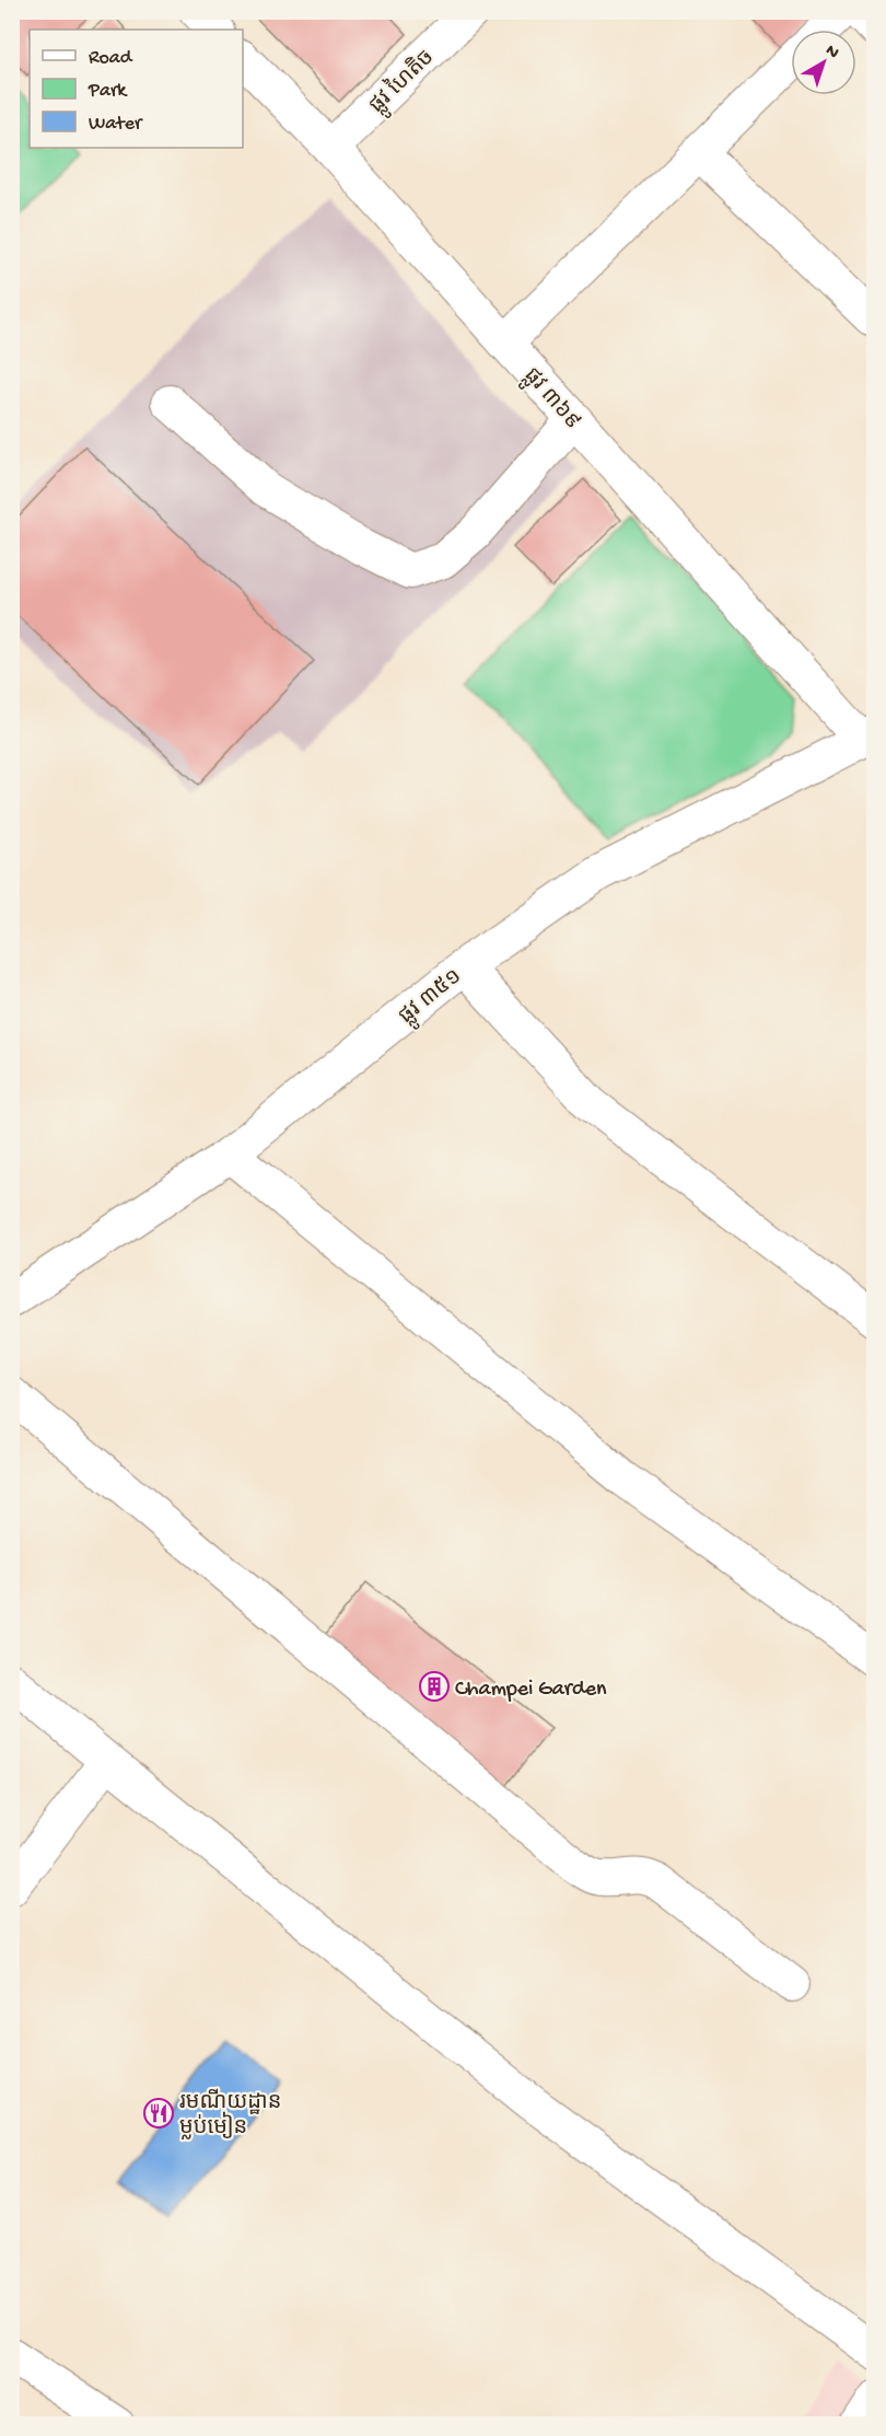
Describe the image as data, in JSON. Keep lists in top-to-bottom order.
{
  "streets": {
    "street": ["ផ្លូវ ហៃតិច", "ផ្លូវ ៣៦៩", "ផ្លូវ ៣៥១"]
  },
  "crossings": [
    ["ផ្លូវ ហៃតិច", "ផ្លូវ ៣៦៩"],
    ["ផ្លូវ ៣៦៩", "ផ្លូវ ៣៥១"]
  ],
  "places": {
    "building": ["Champei Garden"],
    "restaurant": ["រមណីយដ្ឋាន ម្លប់មៀន"]
  },
  "legend": ["Road", "Park", "Water"],
  "north": "top right"
}
